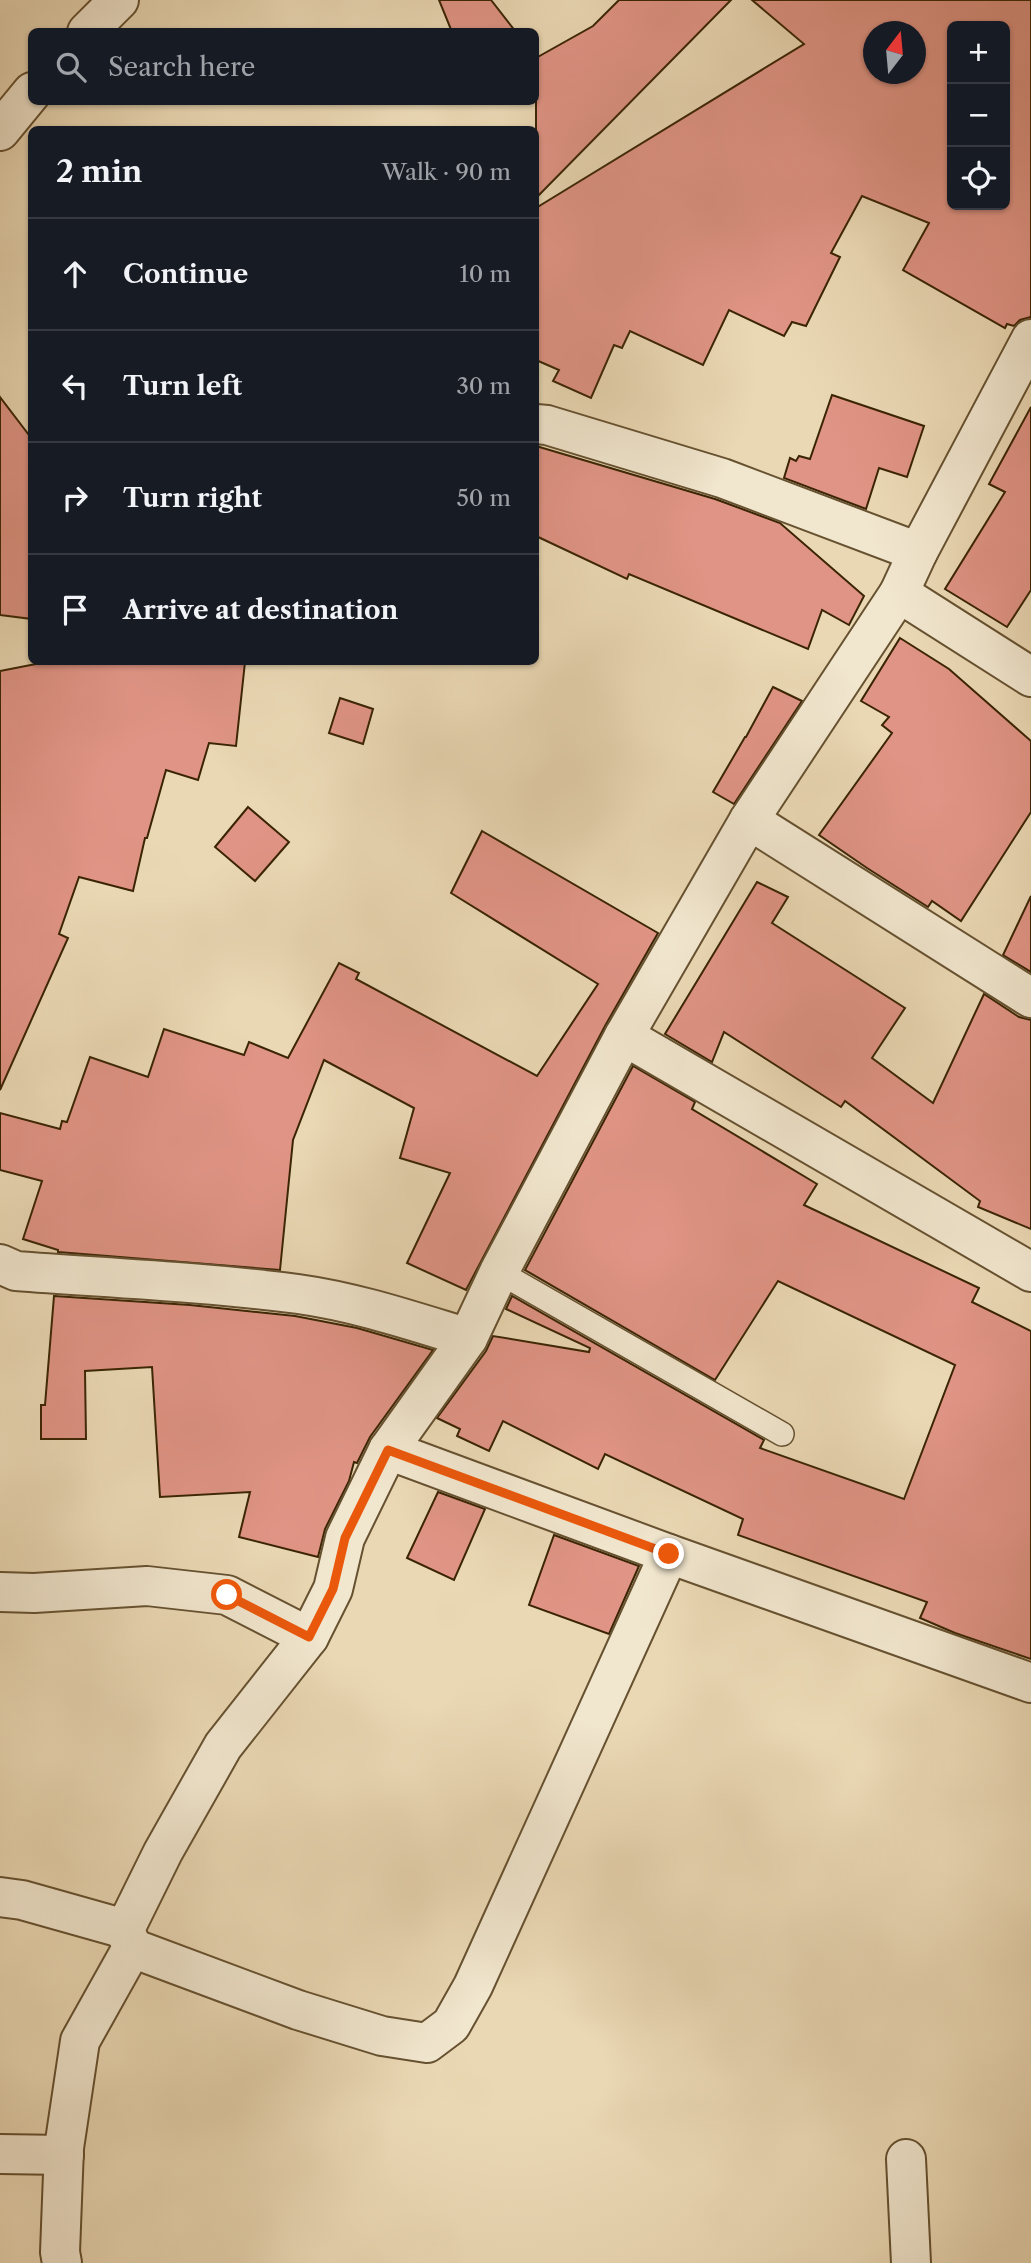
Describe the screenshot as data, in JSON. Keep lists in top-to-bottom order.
{
  "north": "top",
  "page": {
    "map_buttons": ["+", "−"],
    "search": "Search here",
    "heading": ["2 min", "Walk · 90 m"],
    "list": [
      ["Continue", "10 m"],
      ["Turn left", "30 m"],
      ["Turn right", "50 m"],
      "Arrive at destination"
    ]
  }
}
